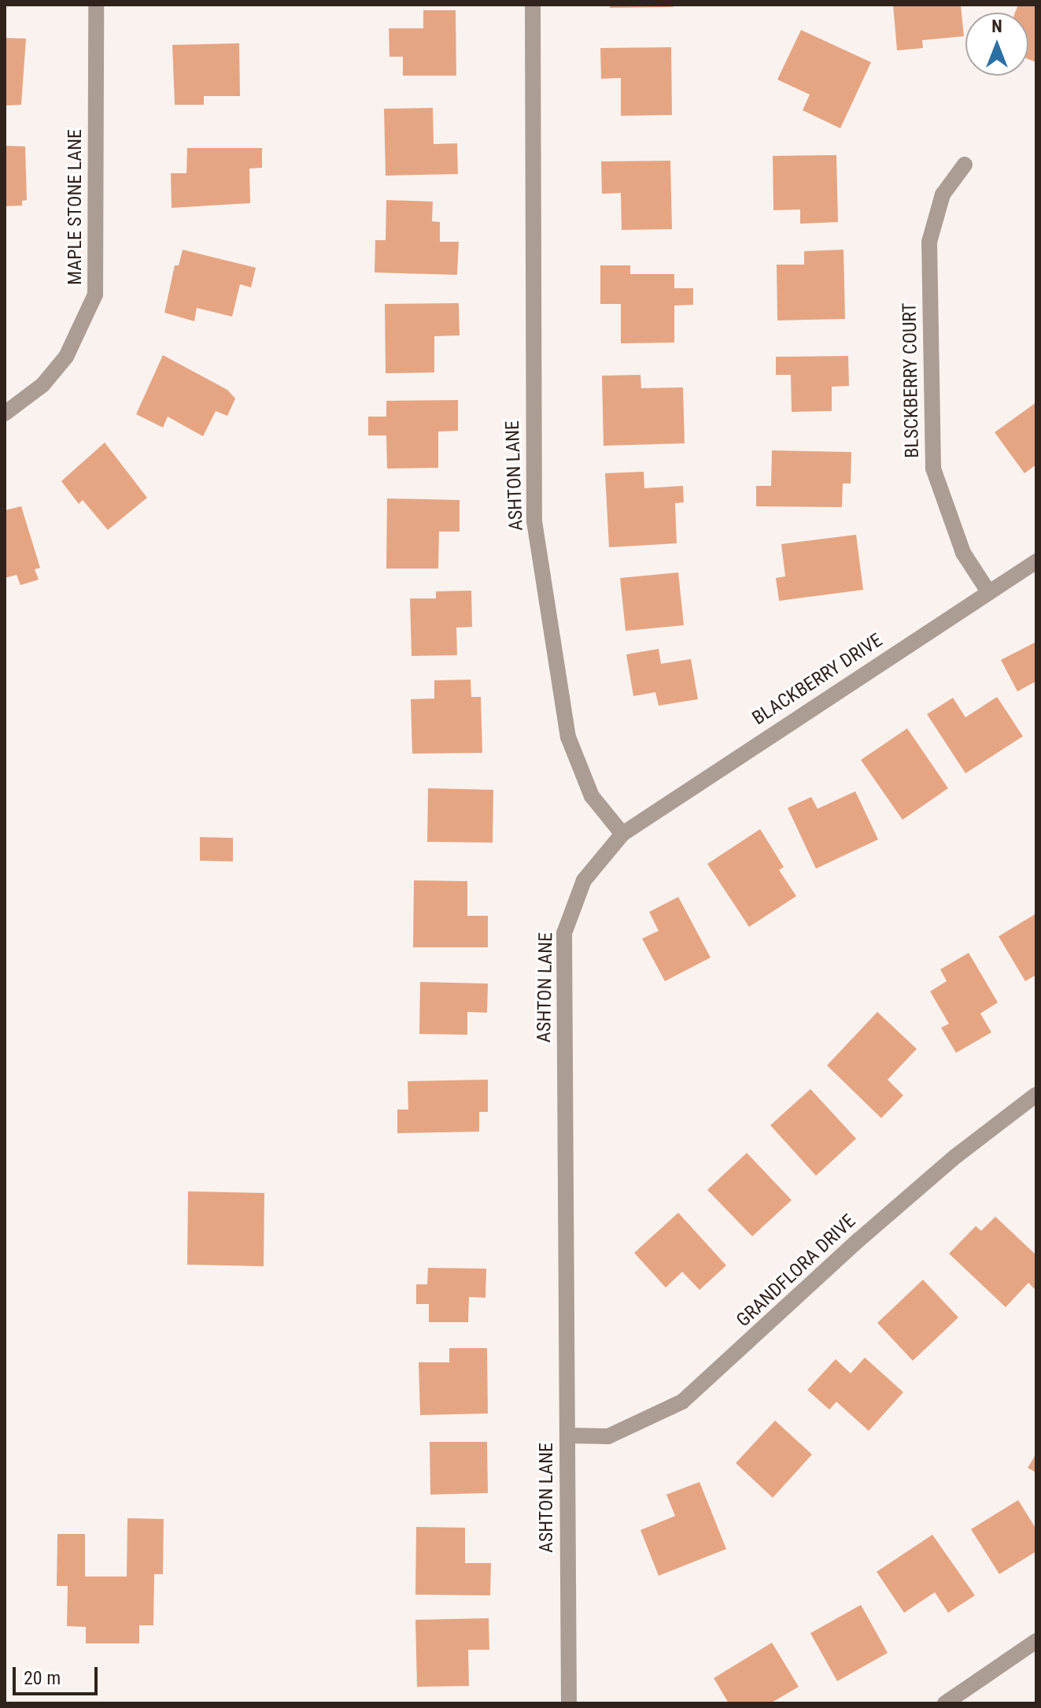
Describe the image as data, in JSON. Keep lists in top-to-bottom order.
{
  "streets": {
    "street": [
      "MAPLE STONE LANE",
      "BLSCKBERRY COURT",
      "ASHTON LANE",
      "BLACKBERRY DRIVE",
      "GRANDFLORA DRIVE"
    ]
  },
  "crossings": [
    ["BLSCKBERRY COURT", "BLACKBERRY DRIVE"],
    ["ASHTON LANE", "BLACKBERRY DRIVE"],
    ["ASHTON LANE", "GRANDFLORA DRIVE"]
  ],
  "scale_bar": "20 m",
  "north": "top"
}
